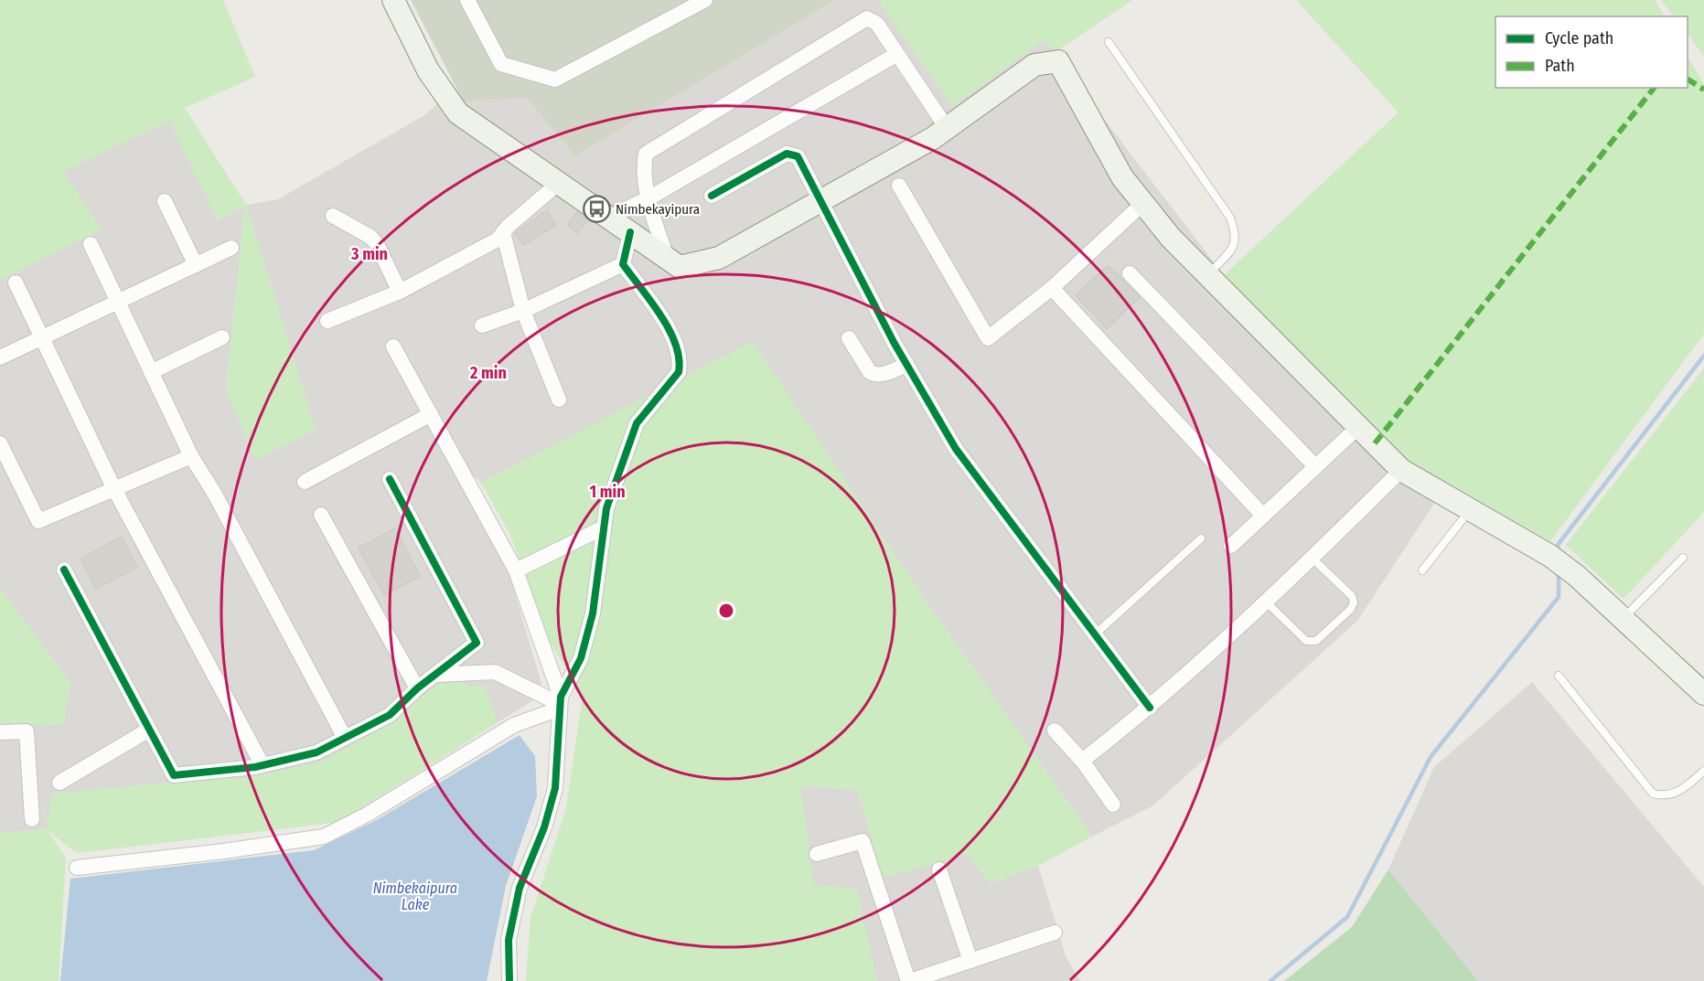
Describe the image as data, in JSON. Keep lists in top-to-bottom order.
{
  "water": ["Nimbekaipura Lake"],
  "places": {
    "bus stop": ["Nimbekayipura"]
  },
  "legend": ["Cycle path", "Path"],
  "rings": ["3 min", "2 min", "1 min"]
}
